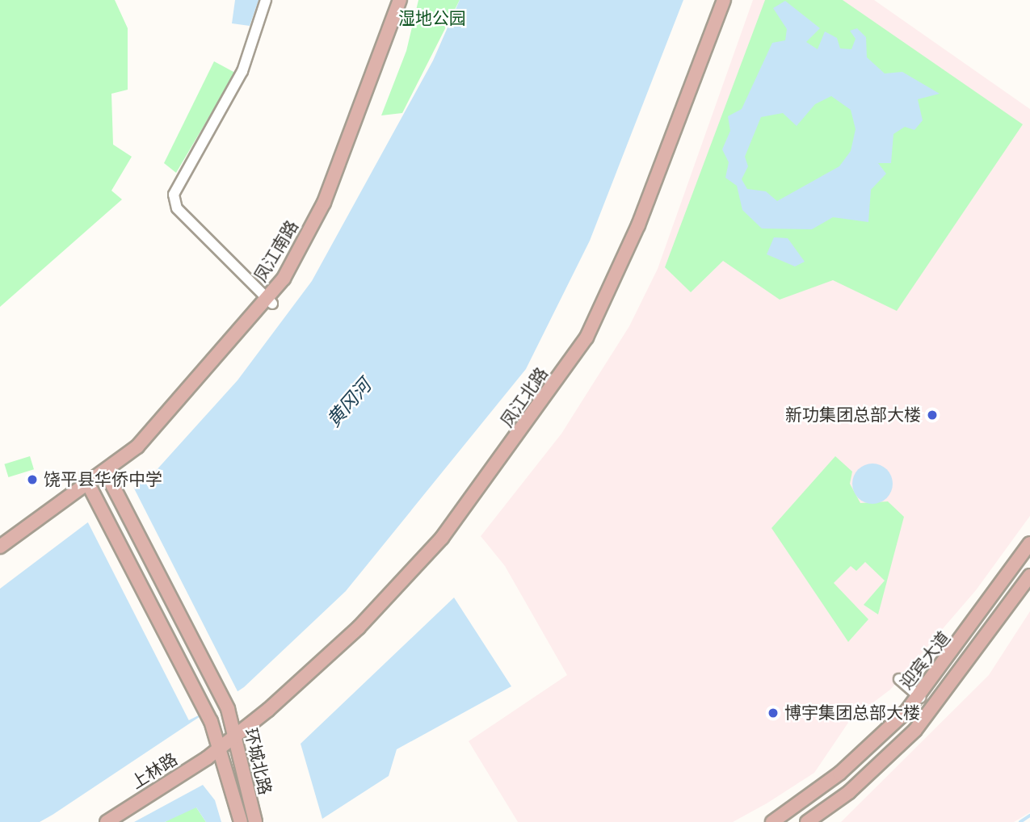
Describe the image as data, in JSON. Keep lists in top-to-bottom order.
{
  "streets": {
    "main road": [
      "凤江南路",
      "凤江北路",
      "迎宾大道",
      "环城北路",
      "上林路"
    ]
  },
  "crossings": [
    ["凤江南路", "环城北路"],
    ["凤江北路", "环城北路"],
    ["凤江北路", "上林路"],
    ["环城北路", "上林路"]
  ],
  "water": ["黄冈河"],
  "parks": ["湿地公园"],
  "places": ["新功集团总部大楼", "饶平县华侨中学", "博宇集团总部大楼"]
}
